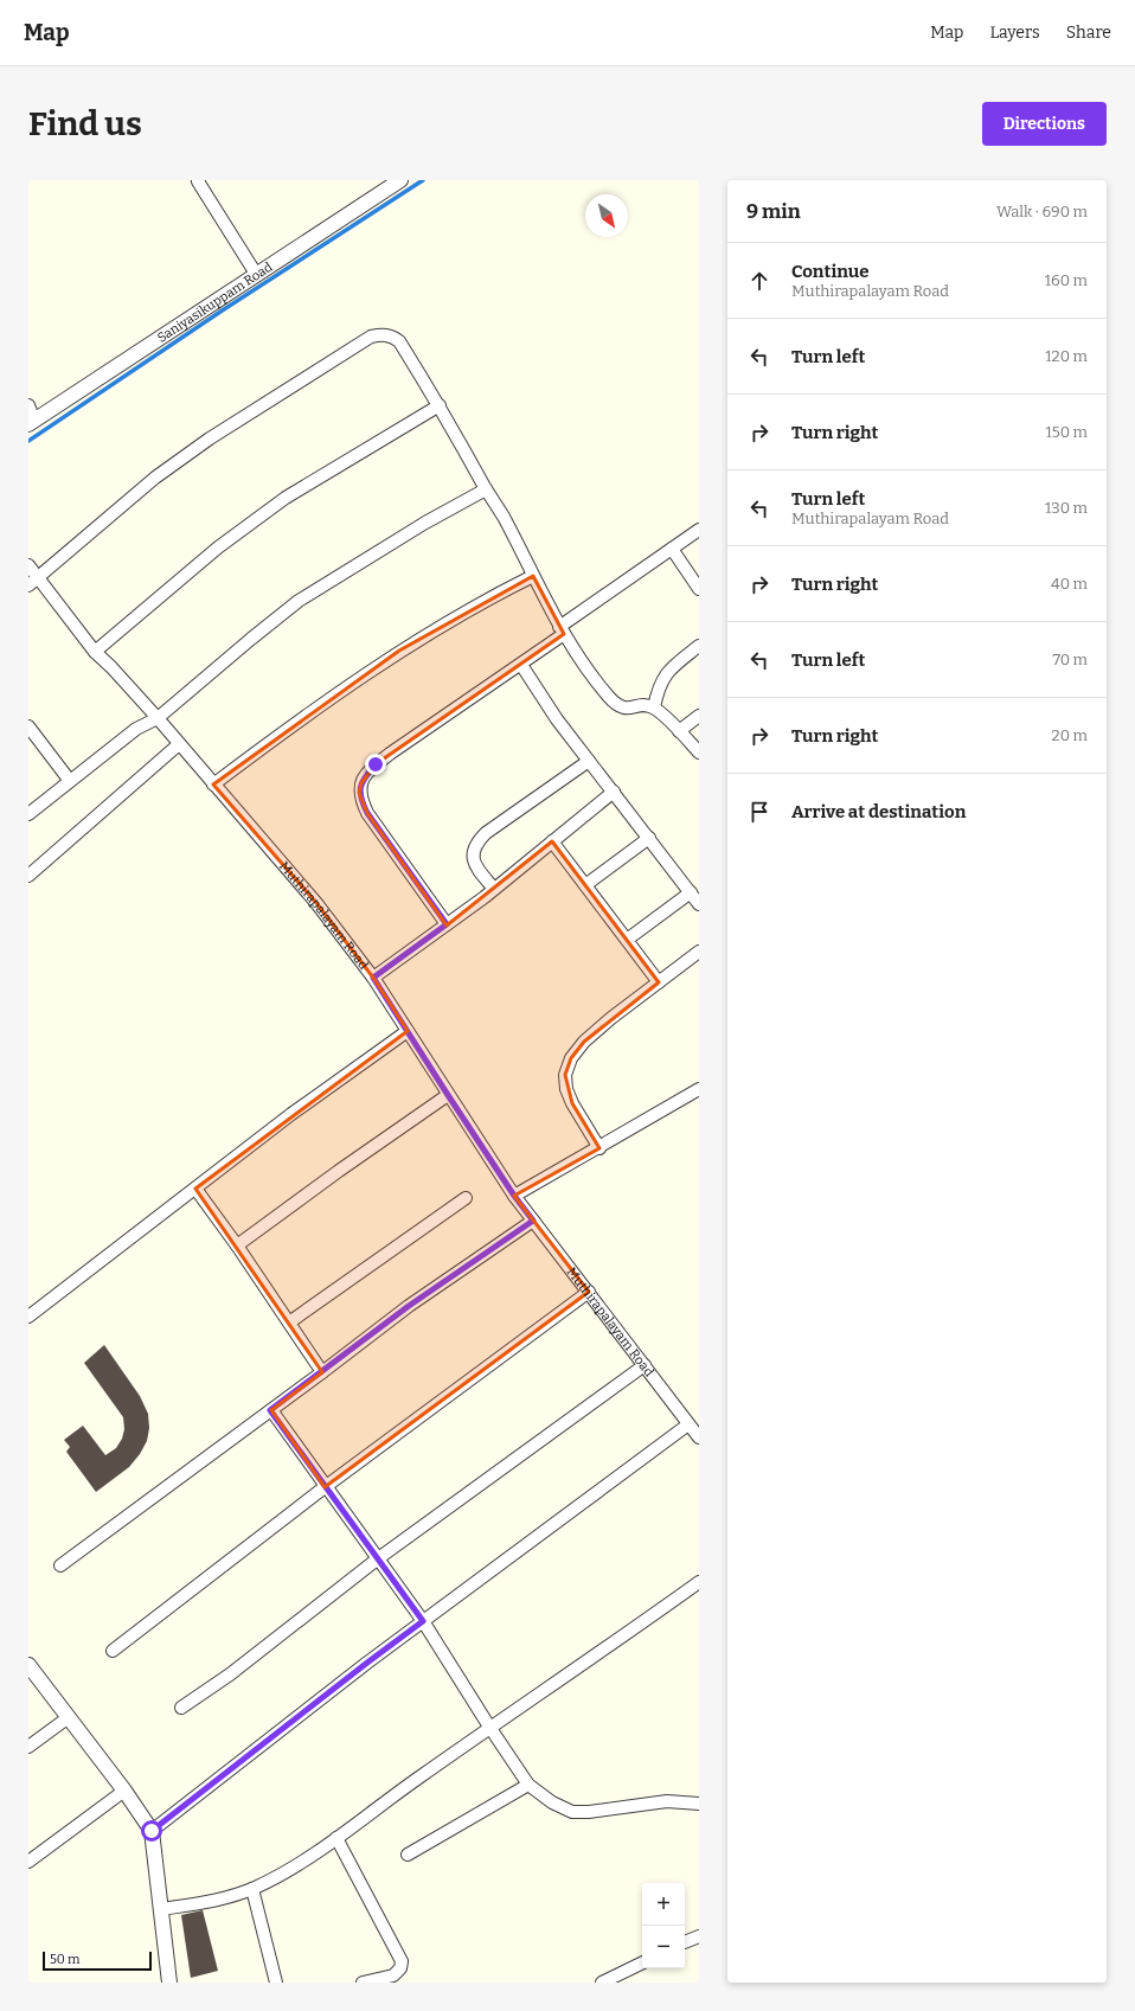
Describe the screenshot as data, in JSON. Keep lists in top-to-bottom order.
{
  "streets": {
    "street": ["Saniyasikuppam Road", "Muthirapalayam Road"]
  },
  "scale_bar": "50 m",
  "north": "bottom right",
  "page": {
    "header": "Map",
    "nav": ["Map", "Layers", "Share"],
    "buttons": "Directions",
    "title": "Find us",
    "heading": ["9 min", "Walk · 690 m"],
    "list": [
      ["Continue", "Muthirapalayam Road", "160 m"],
      ["Turn left", "120 m"],
      ["Turn right", "150 m"],
      ["Turn left", "Muthirapalayam Road", "130 m"],
      ["Turn right", "40 m"],
      ["Turn left", "70 m"],
      ["Turn right", "20 m"],
      "Arrive at destination"
    ],
    "map_buttons": ["+", "−"],
    "scale": "50 m"
  }
}
